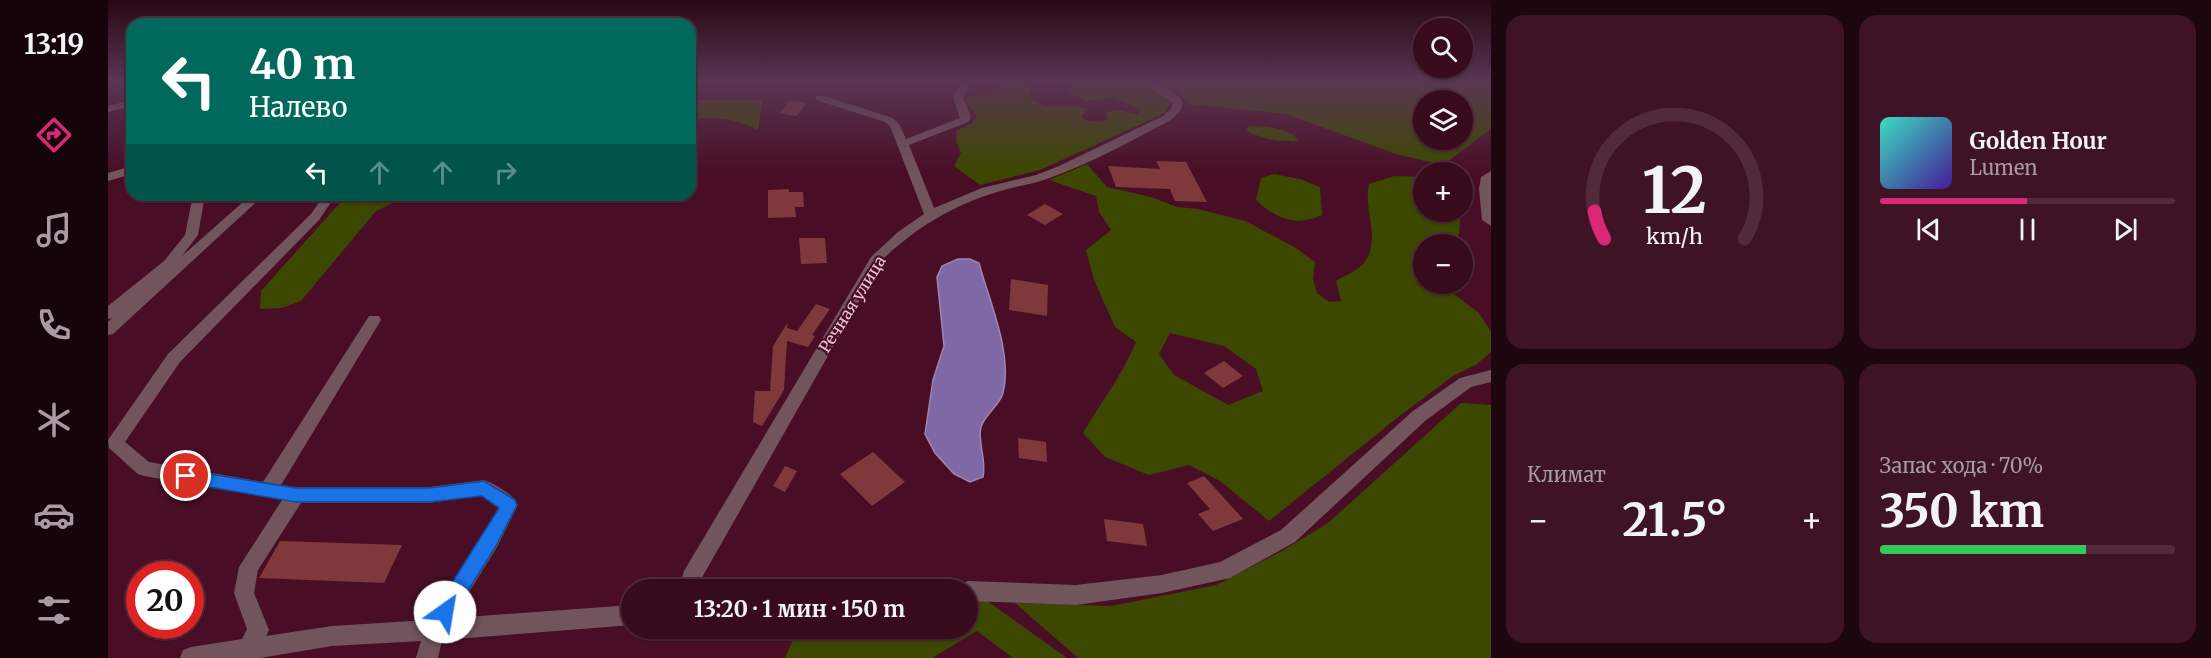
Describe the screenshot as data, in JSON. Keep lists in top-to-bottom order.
{
  "streets": {
    "street": ["Речная улица"]
  },
  "page": {
    "tabs": "13:19",
    "map_buttons": ["+", "−"],
    "turn": ["40 m", "Налево"],
    "song": ["Golden Hour", "Lumen"],
    "tile": [
      "Климат",
      ["Запас хода · 70%", "350 km"]
    ],
    "heat": ["−", "21.5°", "+"],
    "limit": "20",
    "trip": "13:20 · 1 мин · 150 m",
    "gauge": ["12", "km/h"]
  }
}
